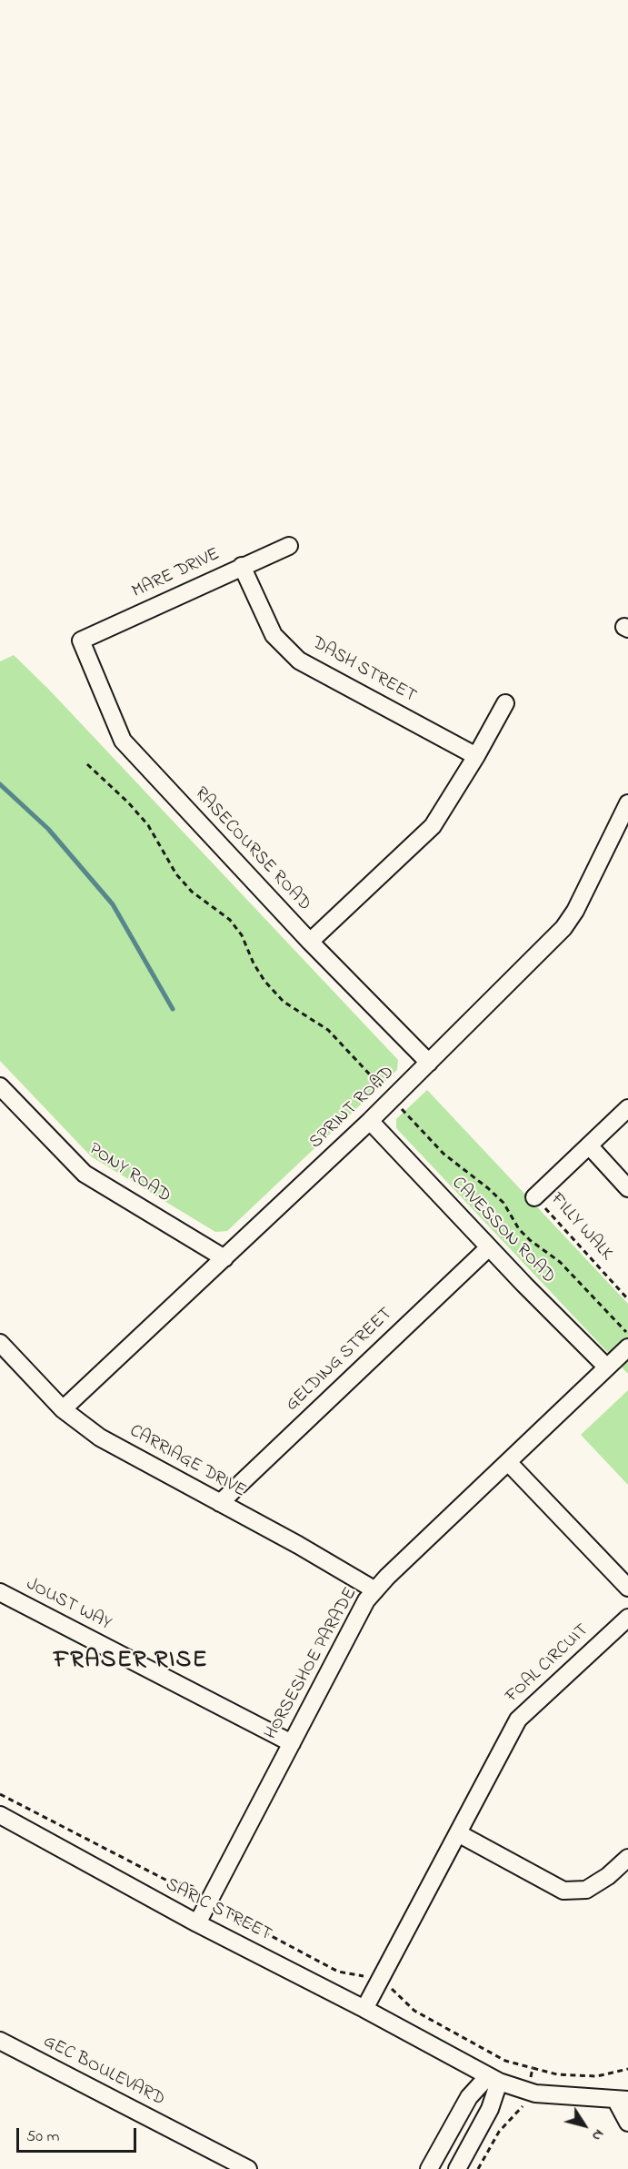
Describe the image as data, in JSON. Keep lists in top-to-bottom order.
{
  "streets": {
    "street": [
      "MARE DRIVE",
      "DASH STREET",
      "RASECOURSE ROAD",
      "SPRINT ROAD",
      "PONY ROAD",
      "CAVESSON ROAD",
      "GELDING STREET",
      "CARRIAGE DRIVE",
      "JOUST WAY",
      "HORSESHOE PARADE",
      "FOAL CIRCUIT",
      "SARIC STREET",
      "GEC BOULEVARD"
    ],
    "path": ["FILLY WALK"]
  },
  "crossings": [
    ["MARE DRIVE", "DASH STREET"],
    ["MARE DRIVE", "RASECOURSE ROAD"],
    ["RASECOURSE ROAD", "SPRINT ROAD"],
    ["SPRINT ROAD", "PONY ROAD"],
    ["SPRINT ROAD", "CAVESSON ROAD"],
    ["SPRINT ROAD", "CARRIAGE DRIVE"],
    ["CAVESSON ROAD", "GELDING STREET"],
    ["CAVESSON ROAD", "HORSESHOE PARADE"],
    ["GELDING STREET", "CARRIAGE DRIVE"],
    ["CARRIAGE DRIVE", "HORSESHOE PARADE"],
    ["JOUST WAY", "HORSESHOE PARADE"],
    ["HORSESHOE PARADE", "SARIC STREET"],
    ["FOAL CIRCUIT", "SARIC STREET"]
  ],
  "districts": ["FRASER RISE"],
  "scale_bar": "50 m",
  "north": "bottom right"
}
